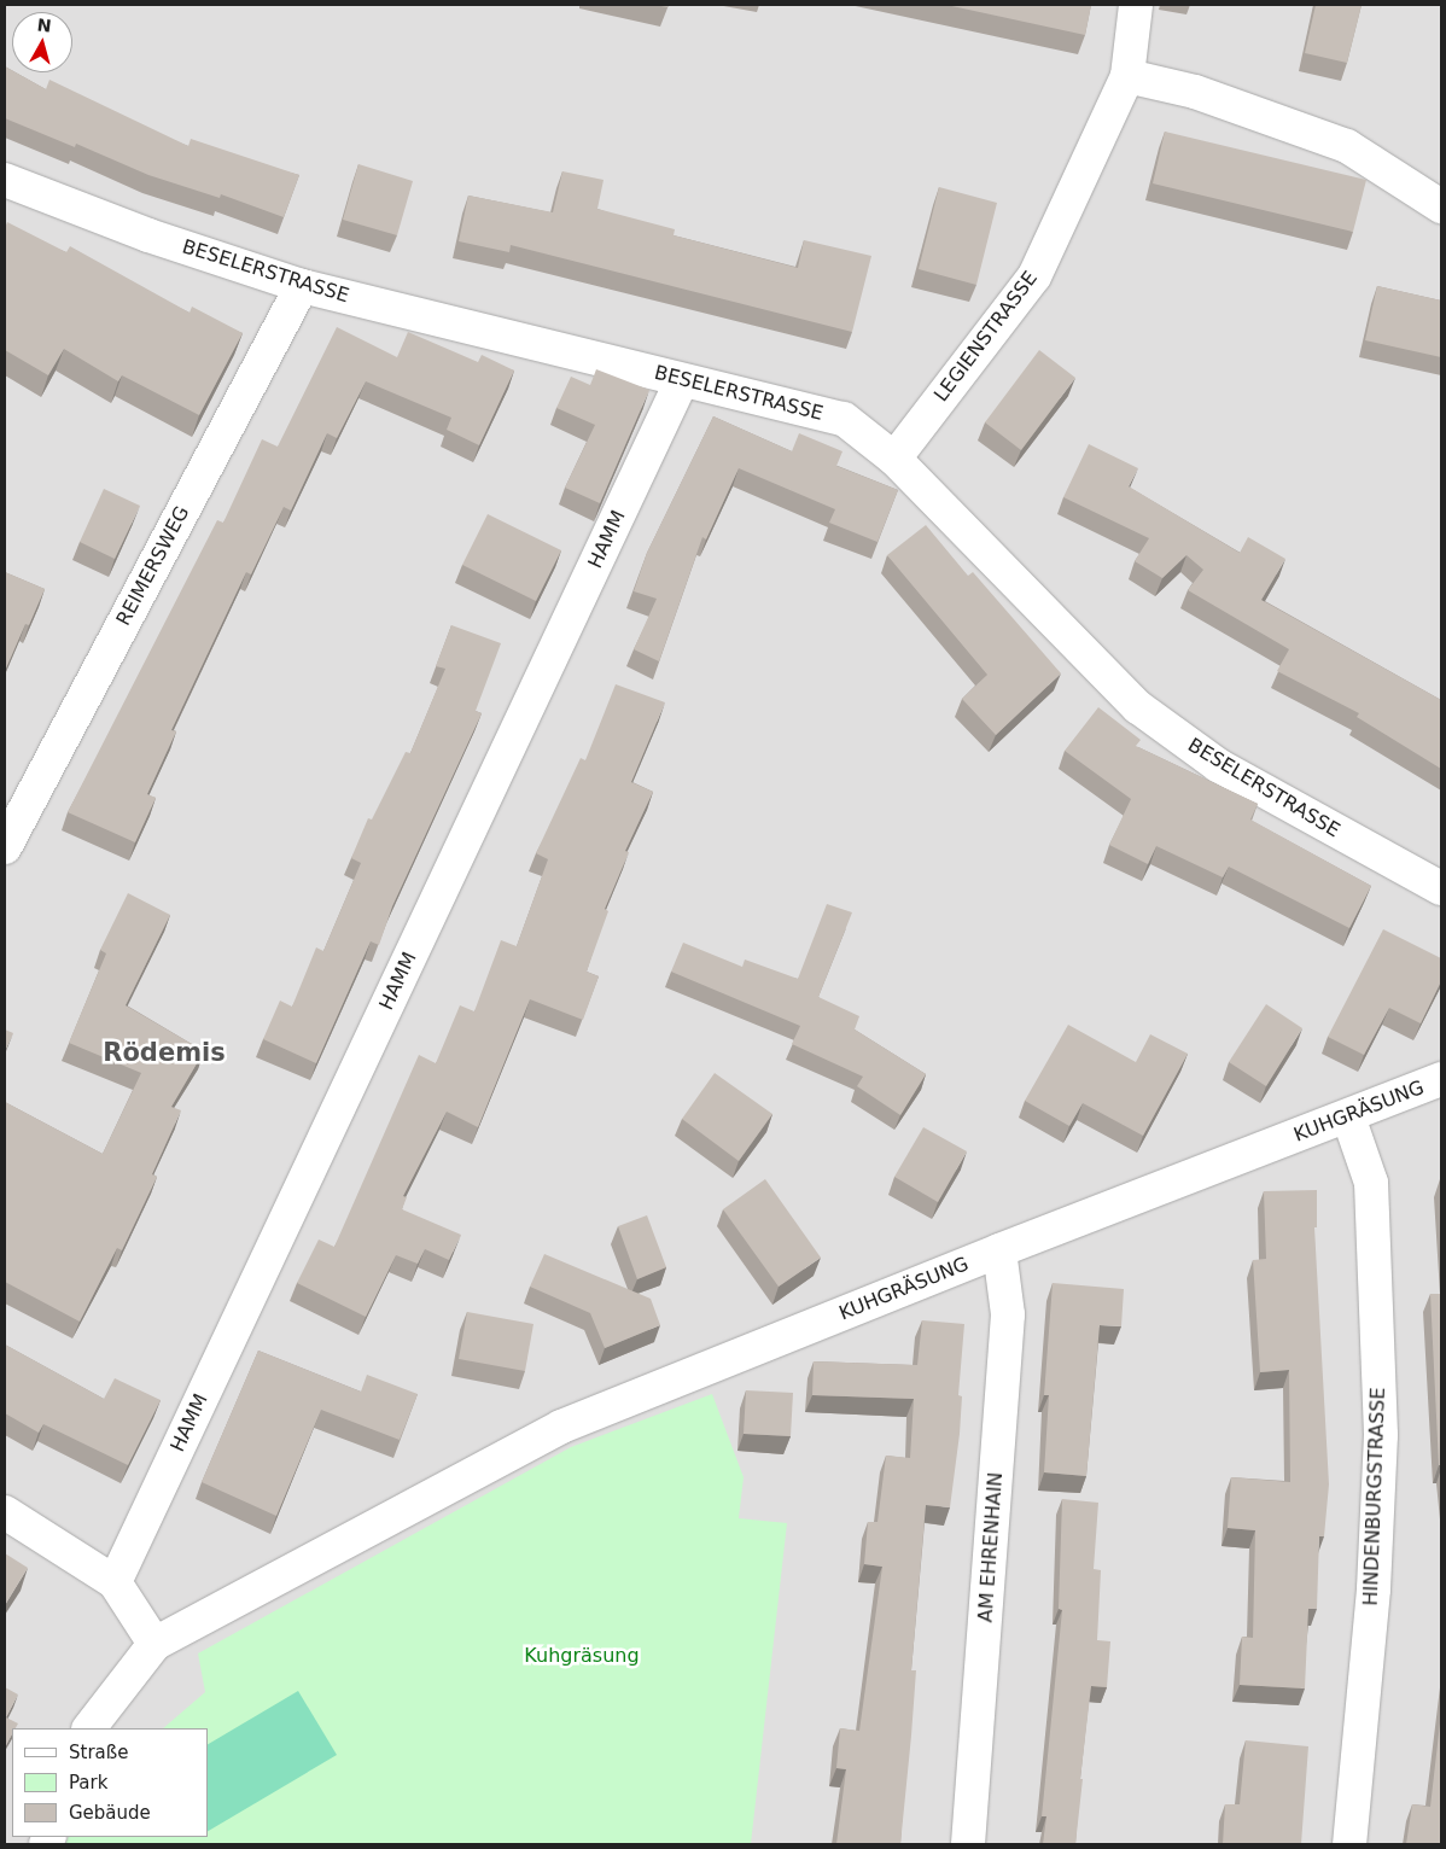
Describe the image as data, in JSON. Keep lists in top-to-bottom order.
{
  "streets": {
    "street": [
      "BESELERSTRASSE",
      "LEGIENSTRASSE",
      "HAMM",
      "REIMERSWEG",
      "KUHGRÄSUNG",
      "HINDENBURGSTRASSE",
      "AM EHRENHAIN"
    ]
  },
  "crossings": [
    ["BESELERSTRASSE", "LEGIENSTRASSE"],
    ["BESELERSTRASSE", "HAMM"],
    ["BESELERSTRASSE", "REIMERSWEG"],
    ["KUHGRÄSUNG", "HINDENBURGSTRASSE"],
    ["KUHGRÄSUNG", "AM EHRENHAIN"]
  ],
  "districts": ["Rödemis"],
  "parks": ["Kuhgräsung"],
  "legend": ["Straße", "Park", "Gebäude"],
  "north": "top"
}
